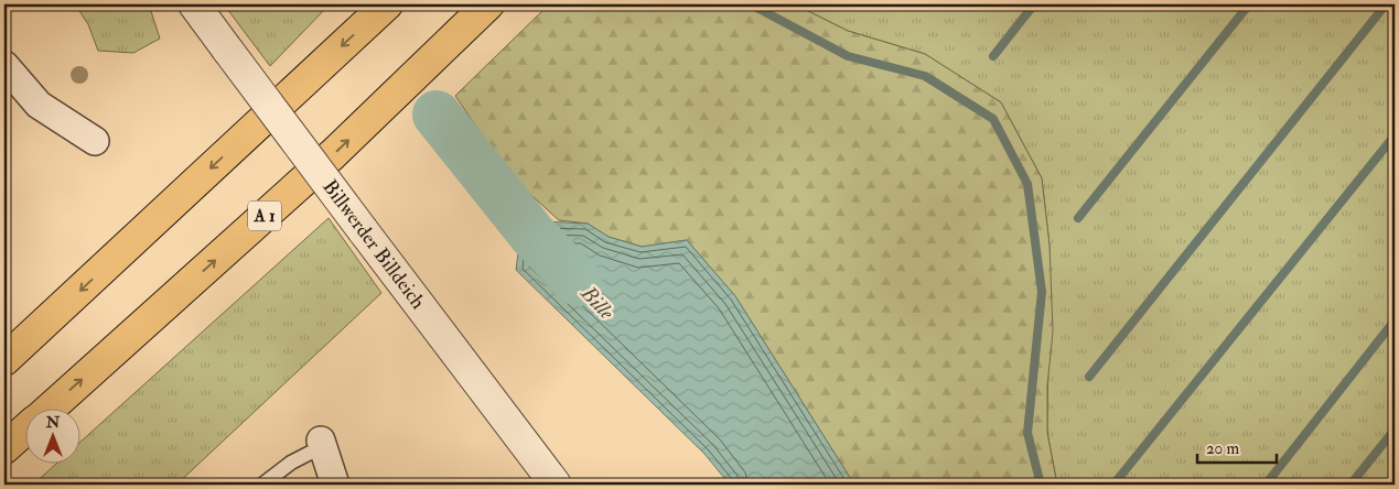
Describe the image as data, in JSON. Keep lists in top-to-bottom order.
{
  "streets": {
    "highway": ["A 1"],
    "street": ["Billwerder Billdeich"]
  },
  "water": ["Bille"],
  "scale_bar": "20 m",
  "north": "top"
}
